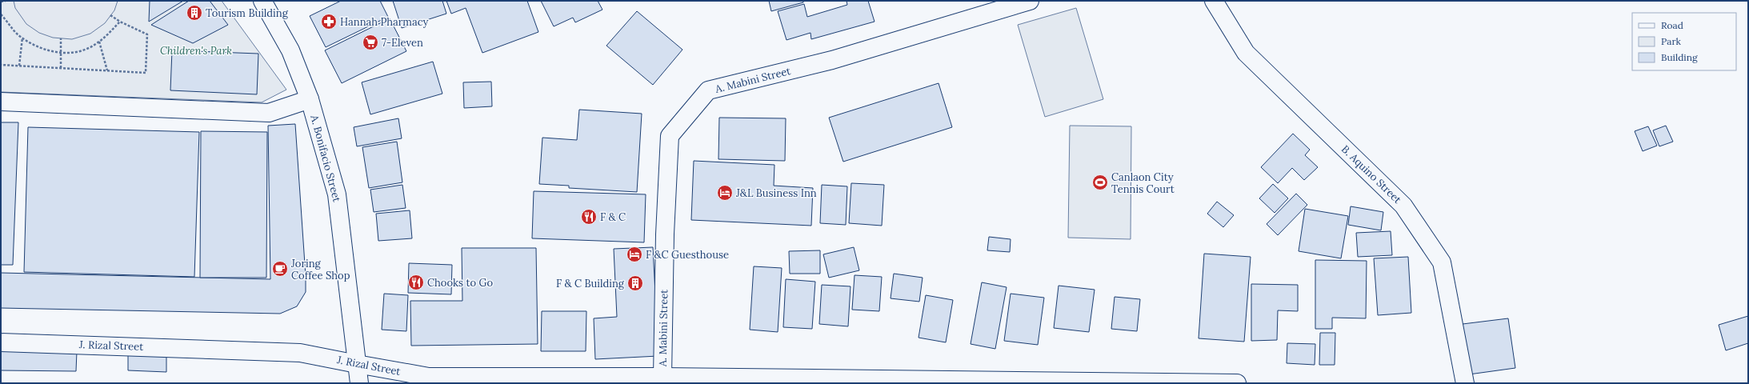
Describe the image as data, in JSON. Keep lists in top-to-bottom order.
{
  "streets": {
    "street": [
      "A. Mabini Street",
      "A. Bonifacio Street",
      "B. Aquino Street",
      "J. Rizal Street"
    ]
  },
  "crossings": [
    ["A. Mabini Street", "J. Rizal Street"],
    ["A. Bonifacio Street", "J. Rizal Street"]
  ],
  "parks": ["Children's Park"],
  "places": {
    "building": ["Tourism Building", "F & C Building"],
    "pharmacy": ["Hannah Pharmacy"],
    "supermarket": ["7-Eleven"],
    "sports": ["Canlaon City Tennis Court"],
    "hotel": ["J&L Business Inn", "F &C Guesthouse"],
    "restaurant": ["F & C", "Chooks to Go"],
    "cafe": ["Joring Coffee Shop"]
  },
  "legend": ["Road", "Park", "Building"]
}
